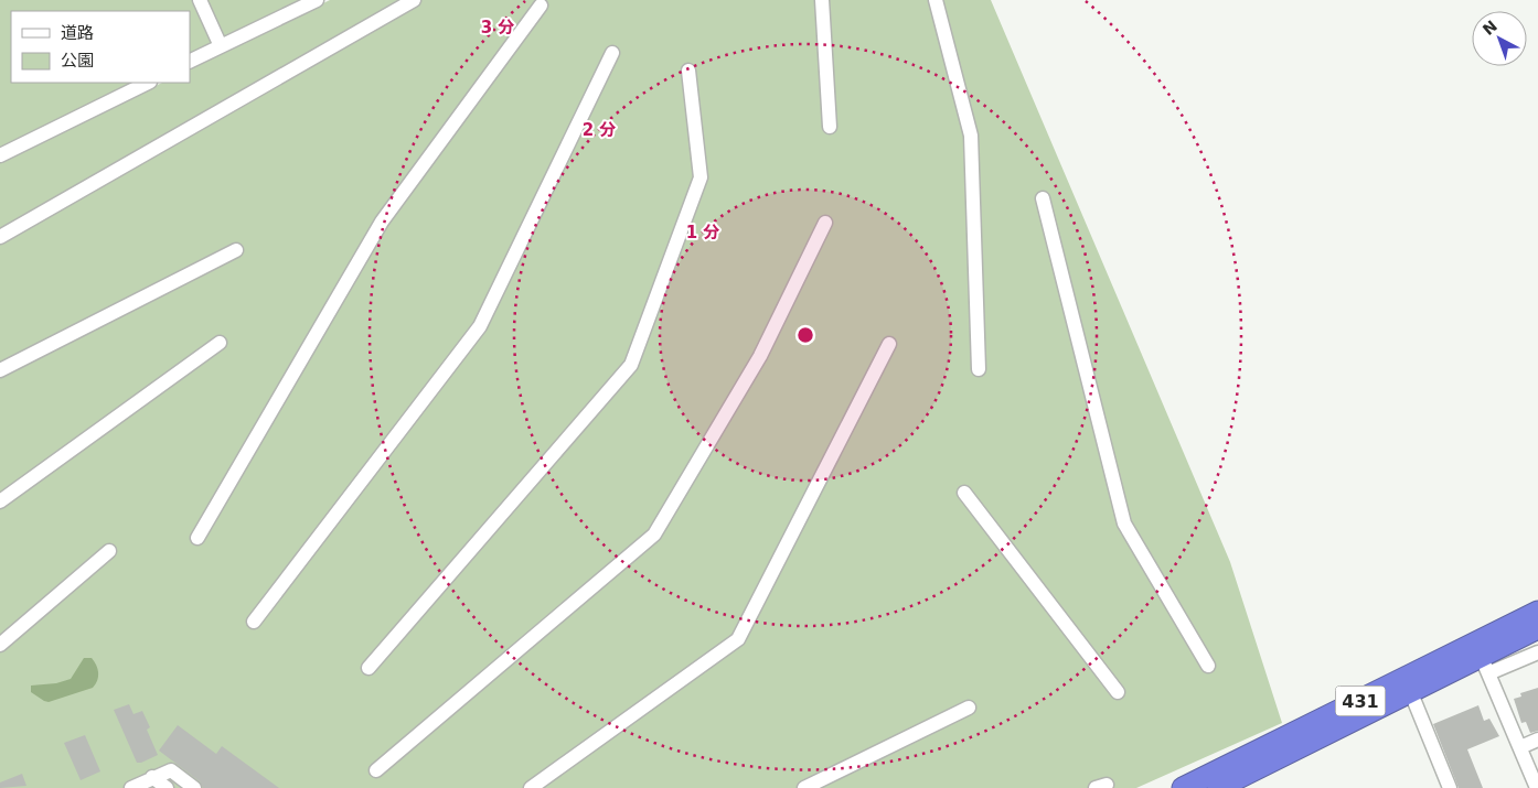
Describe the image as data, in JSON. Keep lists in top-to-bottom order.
{
  "streets": {
    "highway": ["431"]
  },
  "legend": ["道路", "公園"],
  "north": "top left",
  "rings": ["3 分", "2 分", "1 分"]
}
